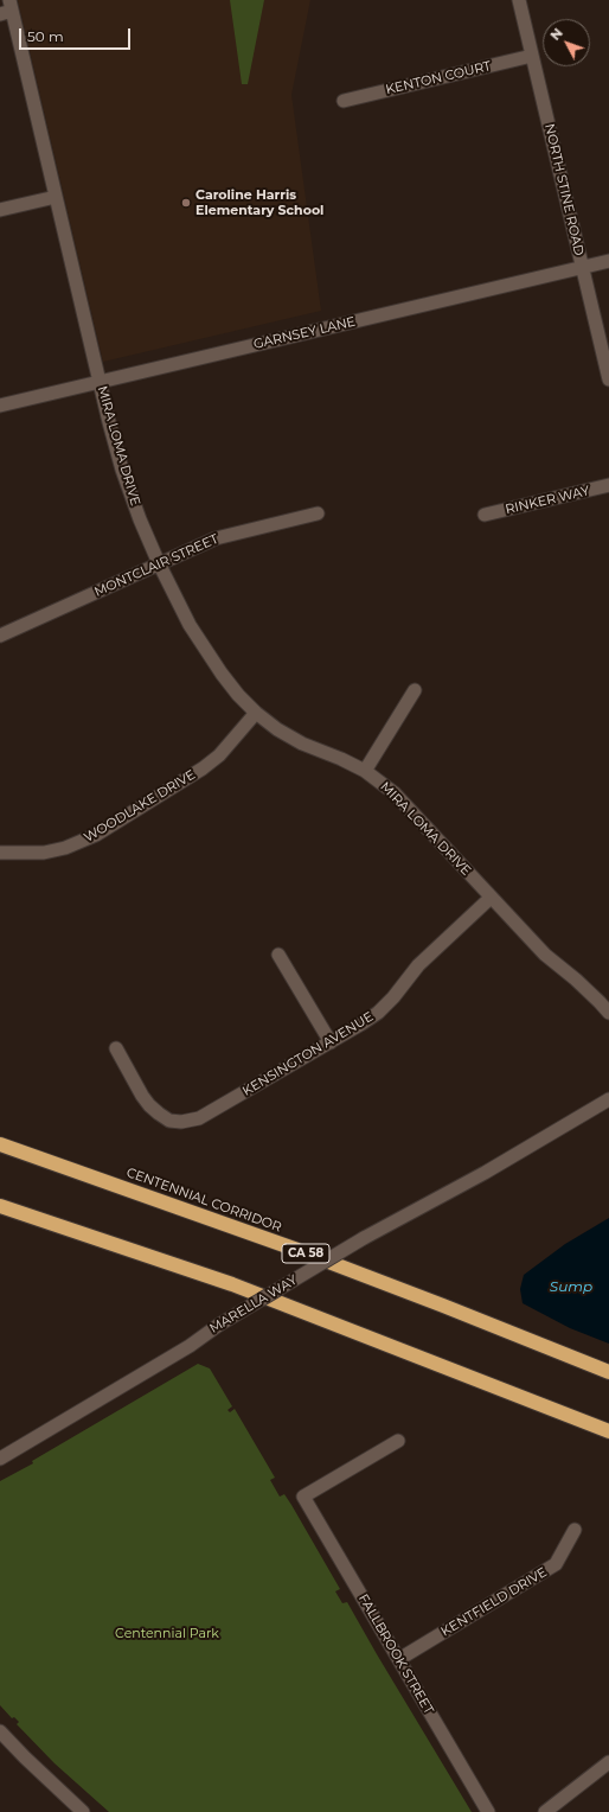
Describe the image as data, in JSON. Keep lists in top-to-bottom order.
{
  "streets": {
    "highway": ["CENTENNIAL CORRIDOR", "CA 58"],
    "street": [
      "KENTON COURT",
      "NORTH STINE ROAD",
      "GARNSEY LANE",
      "MIRA LOMA DRIVE",
      "RINKER WAY",
      "MONTCLAIR STREET",
      "WOODLAKE DRIVE",
      "KENSINGTON AVENUE",
      "MARELLA WAY",
      "KENTFIELD DRIVE",
      "FALLBROOK STREET"
    ]
  },
  "crossings": [
    ["KENTON COURT", "NORTH STINE ROAD"],
    ["NORTH STINE ROAD", "GARNSEY LANE"],
    ["GARNSEY LANE", "MIRA LOMA DRIVE"],
    ["MIRA LOMA DRIVE", "MONTCLAIR STREET"],
    ["MIRA LOMA DRIVE", "WOODLAKE DRIVE"],
    ["MIRA LOMA DRIVE", "KENSINGTON AVENUE"],
    ["KENTFIELD DRIVE", "FALLBROOK STREET"]
  ],
  "water": ["Sump"],
  "parks": ["Centennial Park"],
  "places": ["Caroline Harris Elementary School"],
  "scale_bar": "50 m",
  "north": "top left"
}
